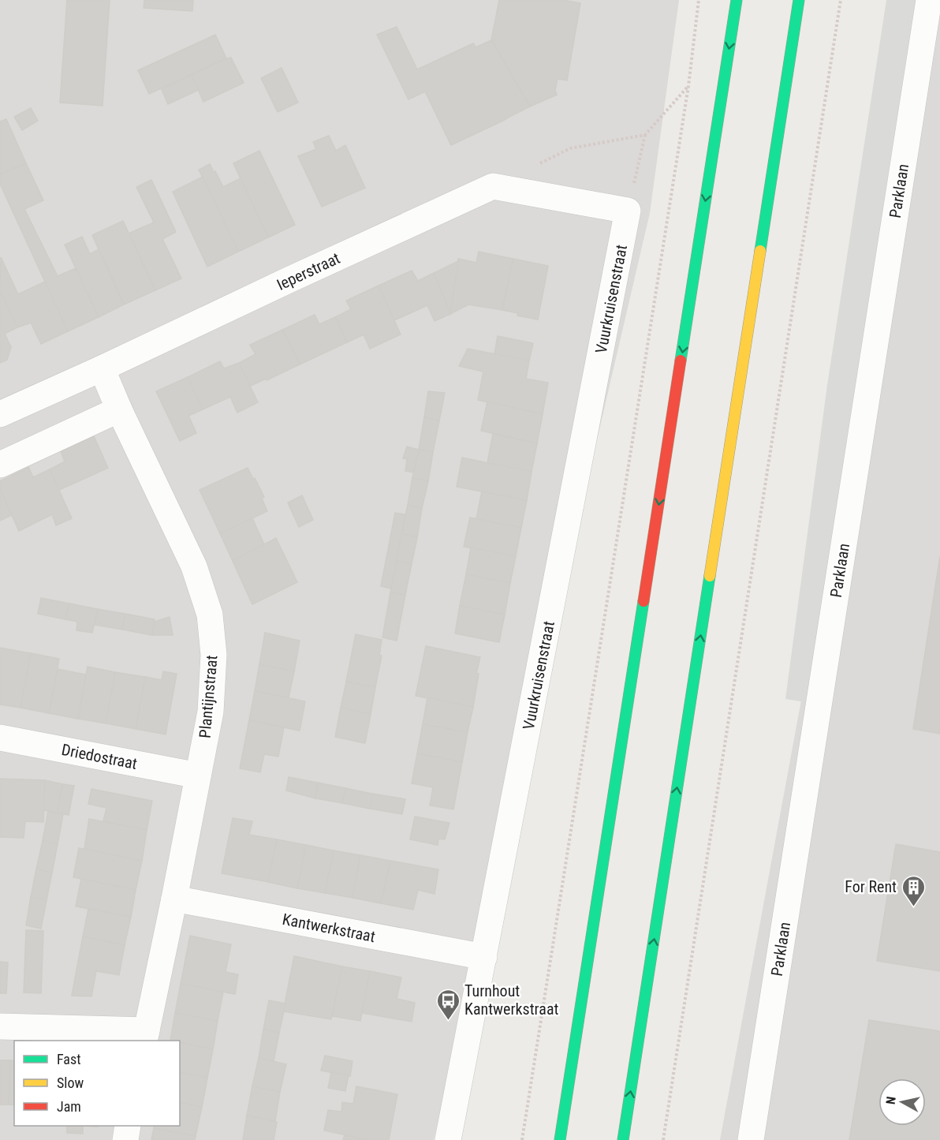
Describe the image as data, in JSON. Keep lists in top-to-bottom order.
{
  "streets": {
    "street": [
      "Parklaan",
      "Ieperstraat",
      "Vuurkruisenstraat",
      "Plantijnstraat",
      "Driedostraat",
      "Kantwerkstraat"
    ]
  },
  "crossings": [
    ["Ieperstraat", "Vuurkruisenstraat"],
    ["Ieperstraat", "Plantijnstraat"],
    ["Vuurkruisenstraat", "Kantwerkstraat"],
    ["Plantijnstraat", "Driedostraat"],
    ["Plantijnstraat", "Kantwerkstraat"]
  ],
  "places": {
    "building": ["For Rent"],
    "bus stop": ["Turnhout Kantwerkstraat"]
  },
  "legend": ["Fast", "Slow", "Jam"],
  "north": "left"
}
